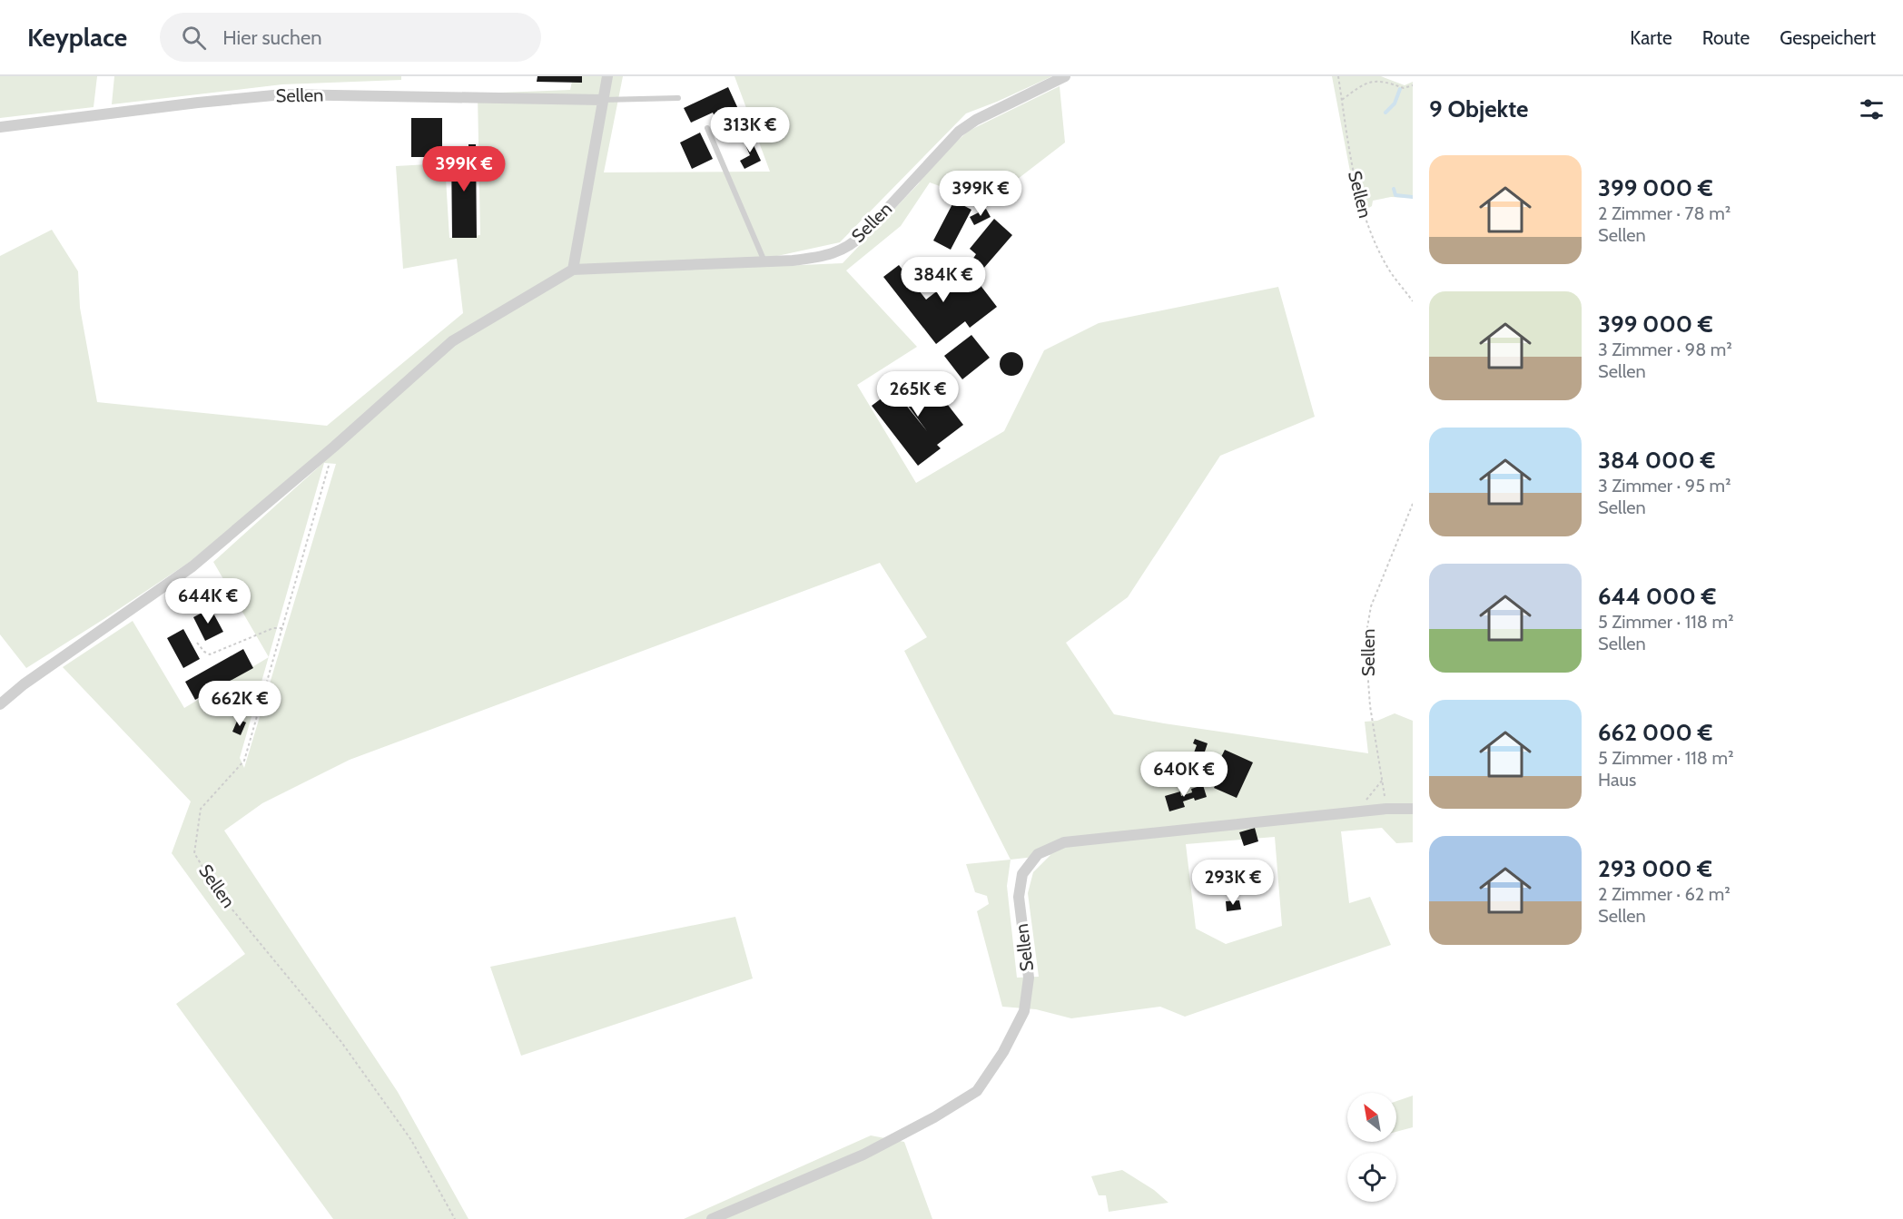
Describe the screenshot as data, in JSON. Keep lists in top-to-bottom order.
{
  "streets": {
    "street": ["Sellen"]
  },
  "north": "top left",
  "page": {
    "header": "Keyplace",
    "search": "Hier suchen",
    "nav": ["Karte", "Route", "Gespeichert"],
    "heading": "9 Objekte",
    "price": [
      "313K €",
      "399K €",
      "399K €",
      "384K €",
      "265K €",
      "644K €",
      "662K €",
      "640K €",
      "293K €"
    ],
    "list": [
      {
        "name": "399 000 €",
        "note": "2 Zimmer · 78 m² · Sellen"
      },
      {
        "name": "399 000 €",
        "note": "3 Zimmer · 98 m² · Sellen"
      },
      {
        "name": "384 000 €",
        "note": "3 Zimmer · 95 m² · Sellen"
      },
      {
        "name": "644 000 €",
        "note": "5 Zimmer · 118 m² · Sellen"
      },
      {
        "name": "662 000 €",
        "note": "5 Zimmer · 118 m² · Haus"
      },
      {
        "name": "293 000 €",
        "note": "2 Zimmer · 62 m² · Sellen"
      }
    ]
  }
}
